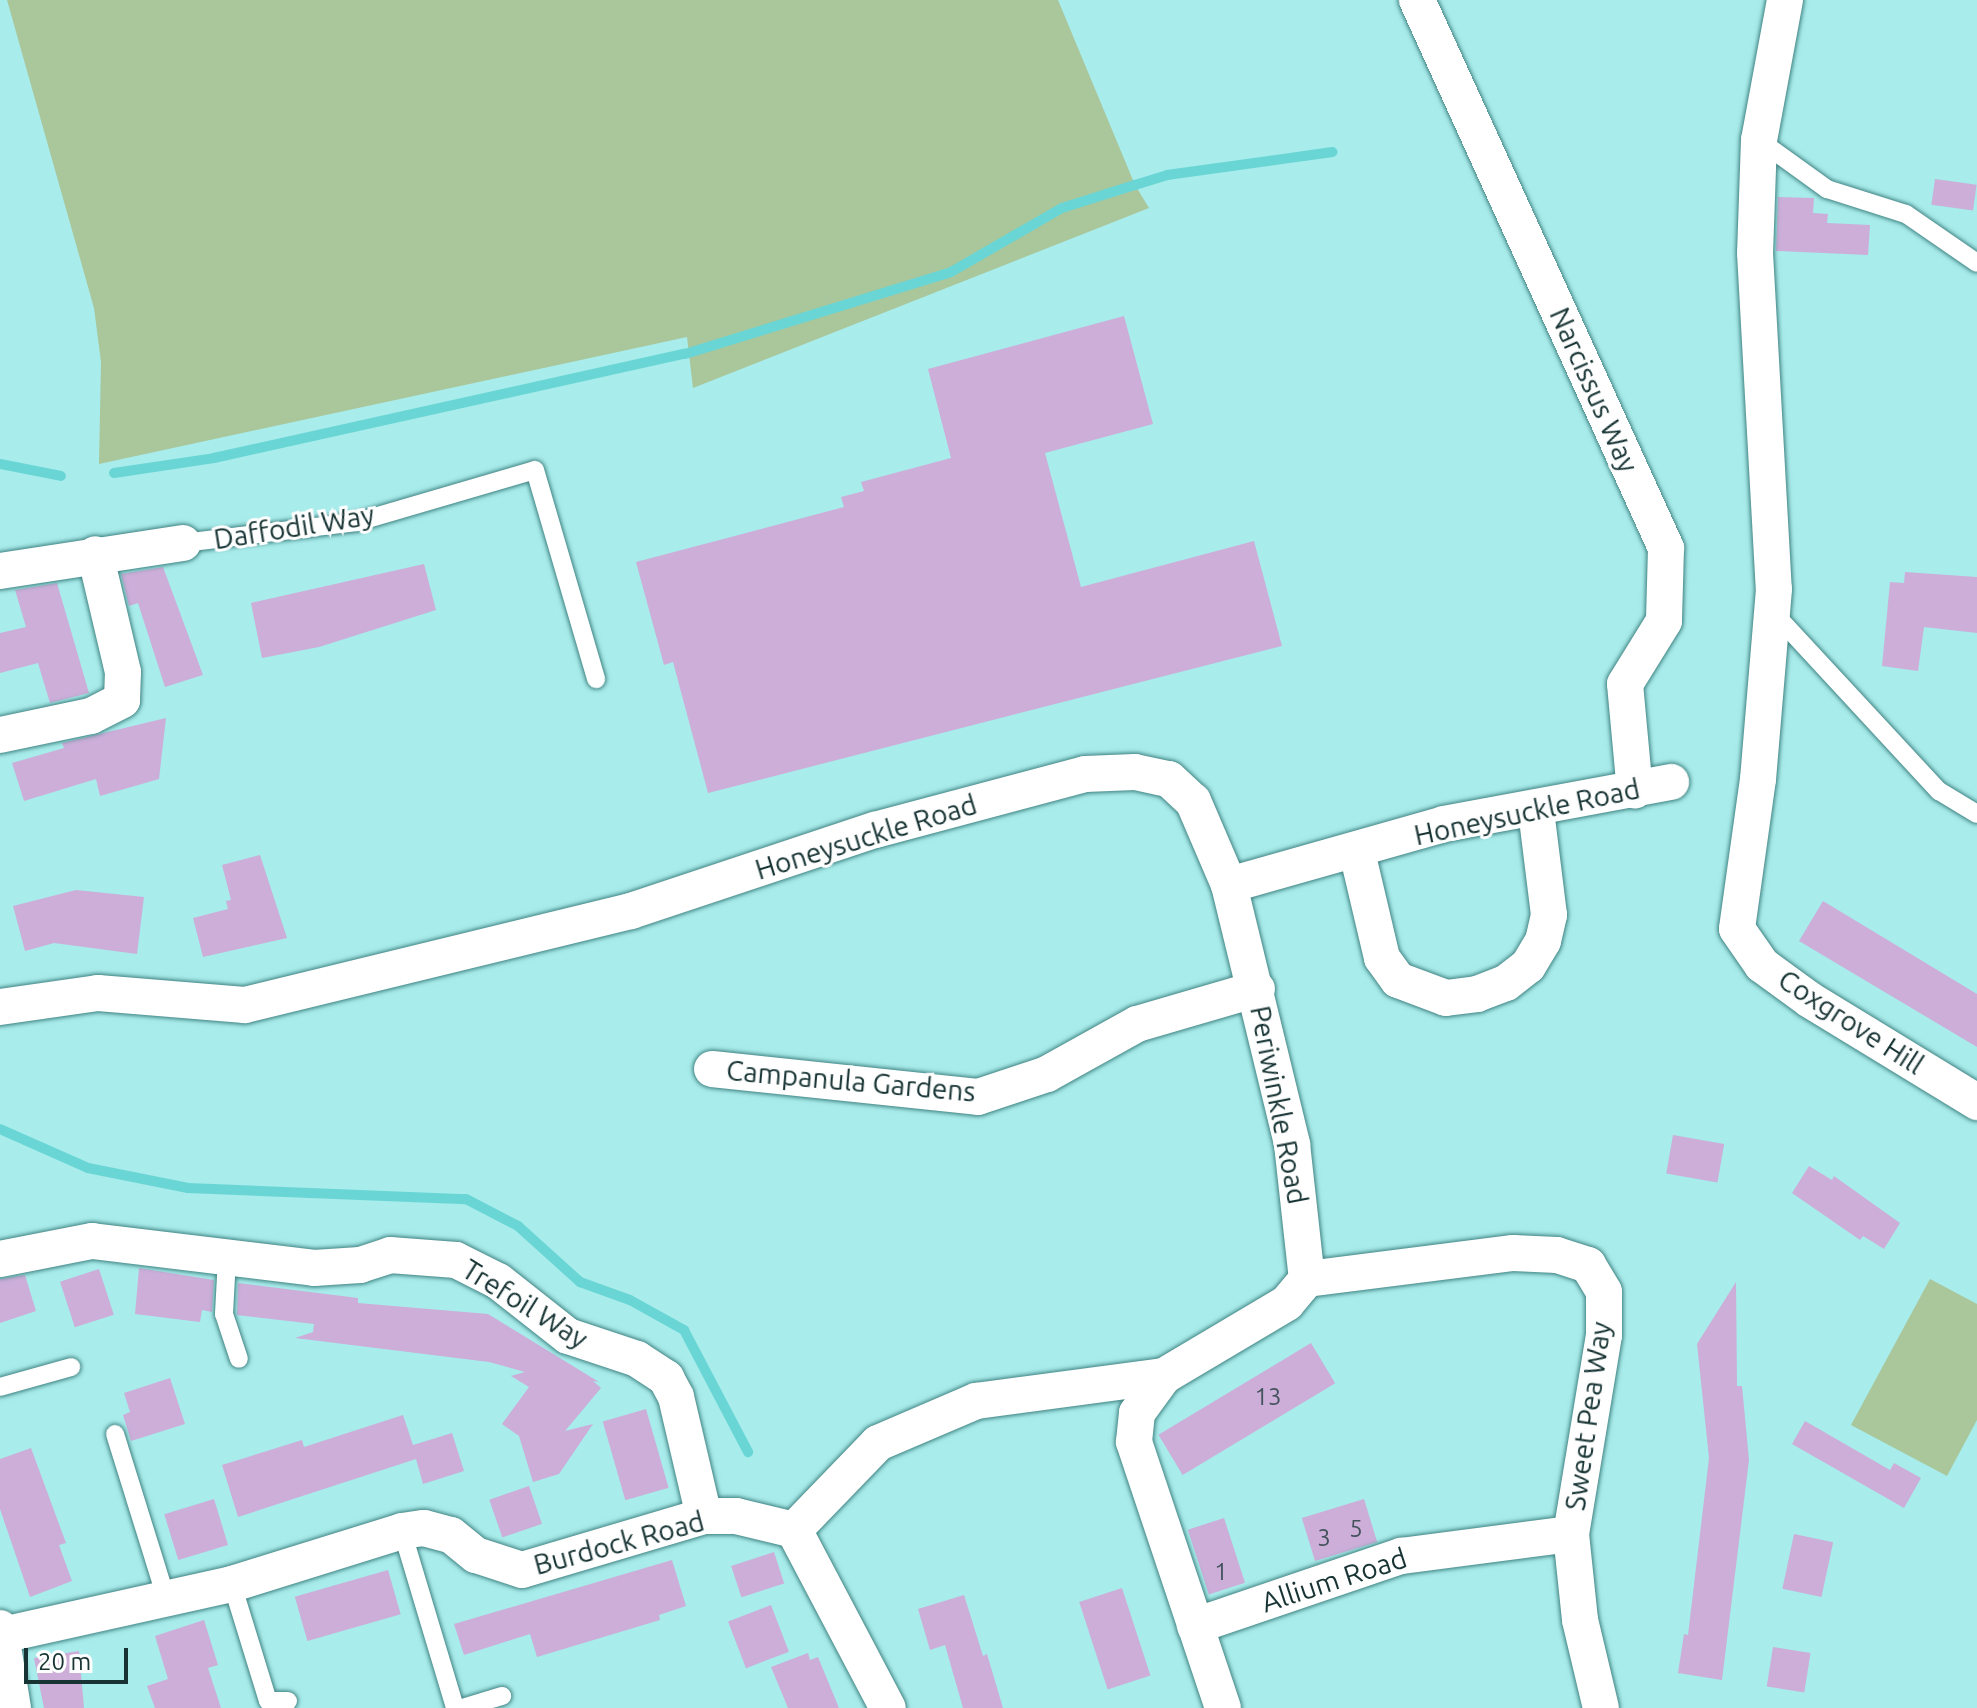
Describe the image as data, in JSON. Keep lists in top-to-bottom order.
{
  "streets": {
    "street": [
      "Narcissus Way",
      "Daffodil Way",
      "Honeysuckle Road",
      "Coxgrove Hill",
      "Campanula Gardens",
      "Periwinkle Road",
      "Trefoil Way",
      "Sweet Pea Way",
      "Burdock Road",
      "Allium Road"
    ]
  },
  "crossings": [
    ["Narcissus Way", "Honeysuckle Road"],
    ["Honeysuckle Road", "Periwinkle Road"],
    ["Campanula Gardens", "Periwinkle Road"],
    ["Periwinkle Road", "Sweet Pea Way"],
    ["Trefoil Way", "Burdock Road"],
    ["Sweet Pea Way", "Allium Road"]
  ],
  "house_numbers": [
    "13",
    "5",
    "3",
    "1"
  ],
  "scale_bar": "20 m"
}
